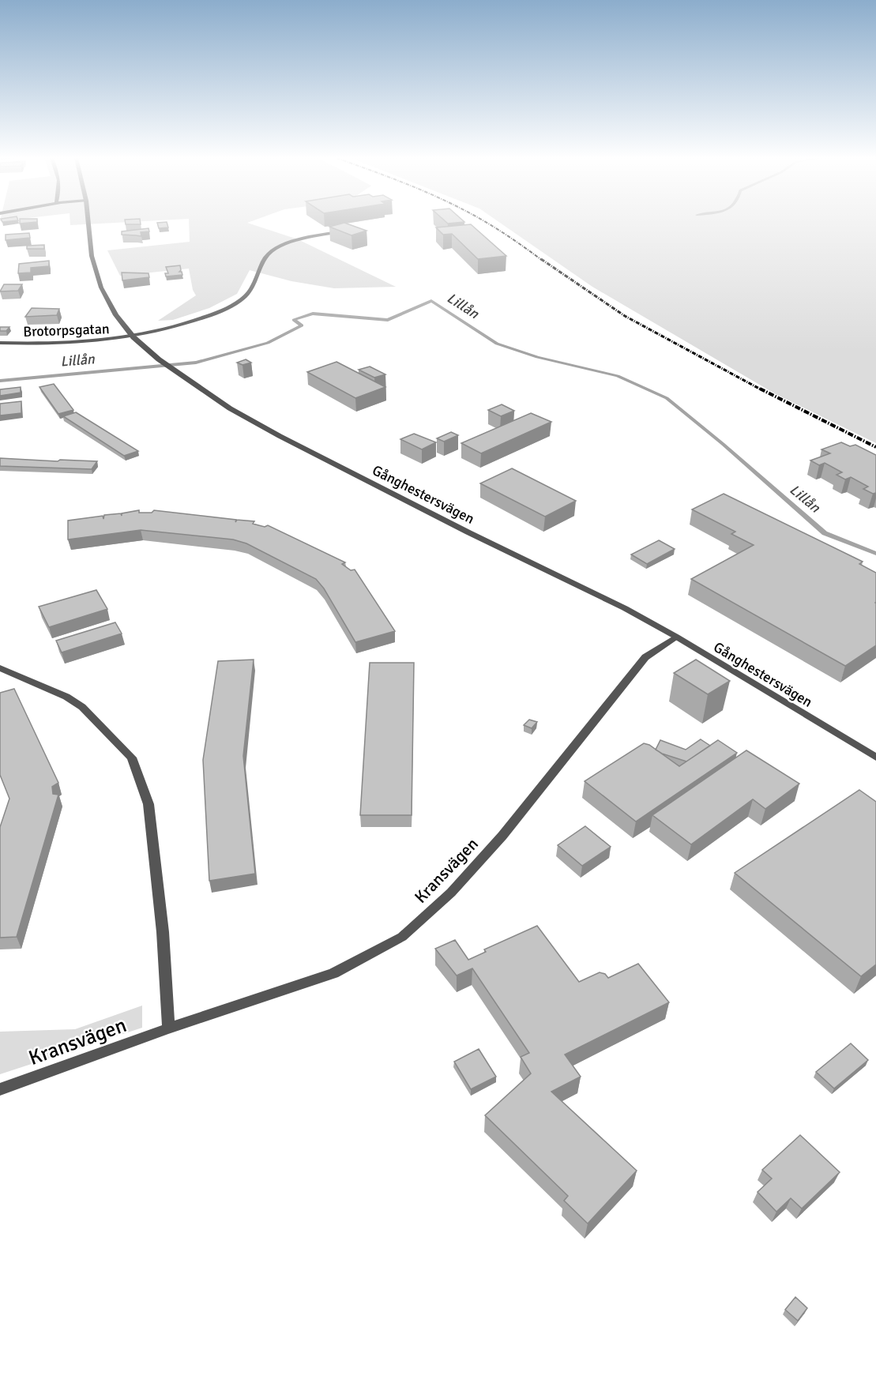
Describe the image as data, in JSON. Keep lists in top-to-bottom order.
{
  "streets": {
    "street": ["Brotorpsgatan", "Gånghestersvägen", "Kransvägen"]
  },
  "crossings": [
    ["Brotorpsgatan", "Gånghestersvägen"],
    ["Gånghestersvägen", "Kransvägen"]
  ],
  "water": ["Lillån"]
}
